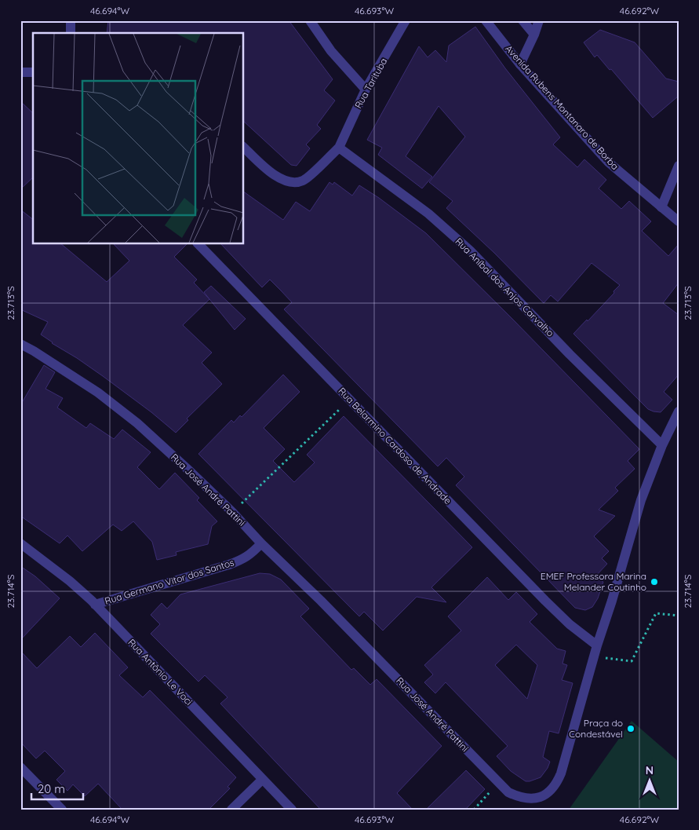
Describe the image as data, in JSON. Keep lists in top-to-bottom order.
{
  "streets": {
    "street": [
      "Rua Tarituba",
      "Avenida Rubens Montanaro de Borba",
      "Rua Aníbal dos Anjos Carvalho",
      "Rua Belarmino Cardoso de Andrade",
      "Rua José André Pattini",
      "Rua Germano Vitor dos Santos",
      "Rua Antônio Le Voci"
    ]
  },
  "crossings": [
    ["Rua Tarituba", "Rua Aníbal dos Anjos Carvalho"],
    ["Rua Aníbal dos Anjos Carvalho", "Rua José André Pattini"],
    ["Rua Belarmino Cardoso de Andrade", "Rua José André Pattini"],
    ["Rua José André Pattini", "Rua Germano Vitor dos Santos"],
    ["Rua Germano Vitor dos Santos", "Rua Antônio Le Voci"]
  ],
  "places": ["EMEF Professora Marina Melander Coutinho", "Praça do Condestável"],
  "scale_bar": "20 m",
  "north": "top",
  "coordinates": [
    "46.694°W",
    "46.693°W",
    "46.692°W",
    "23.713°S",
    "23.714°S"
  ]
}
